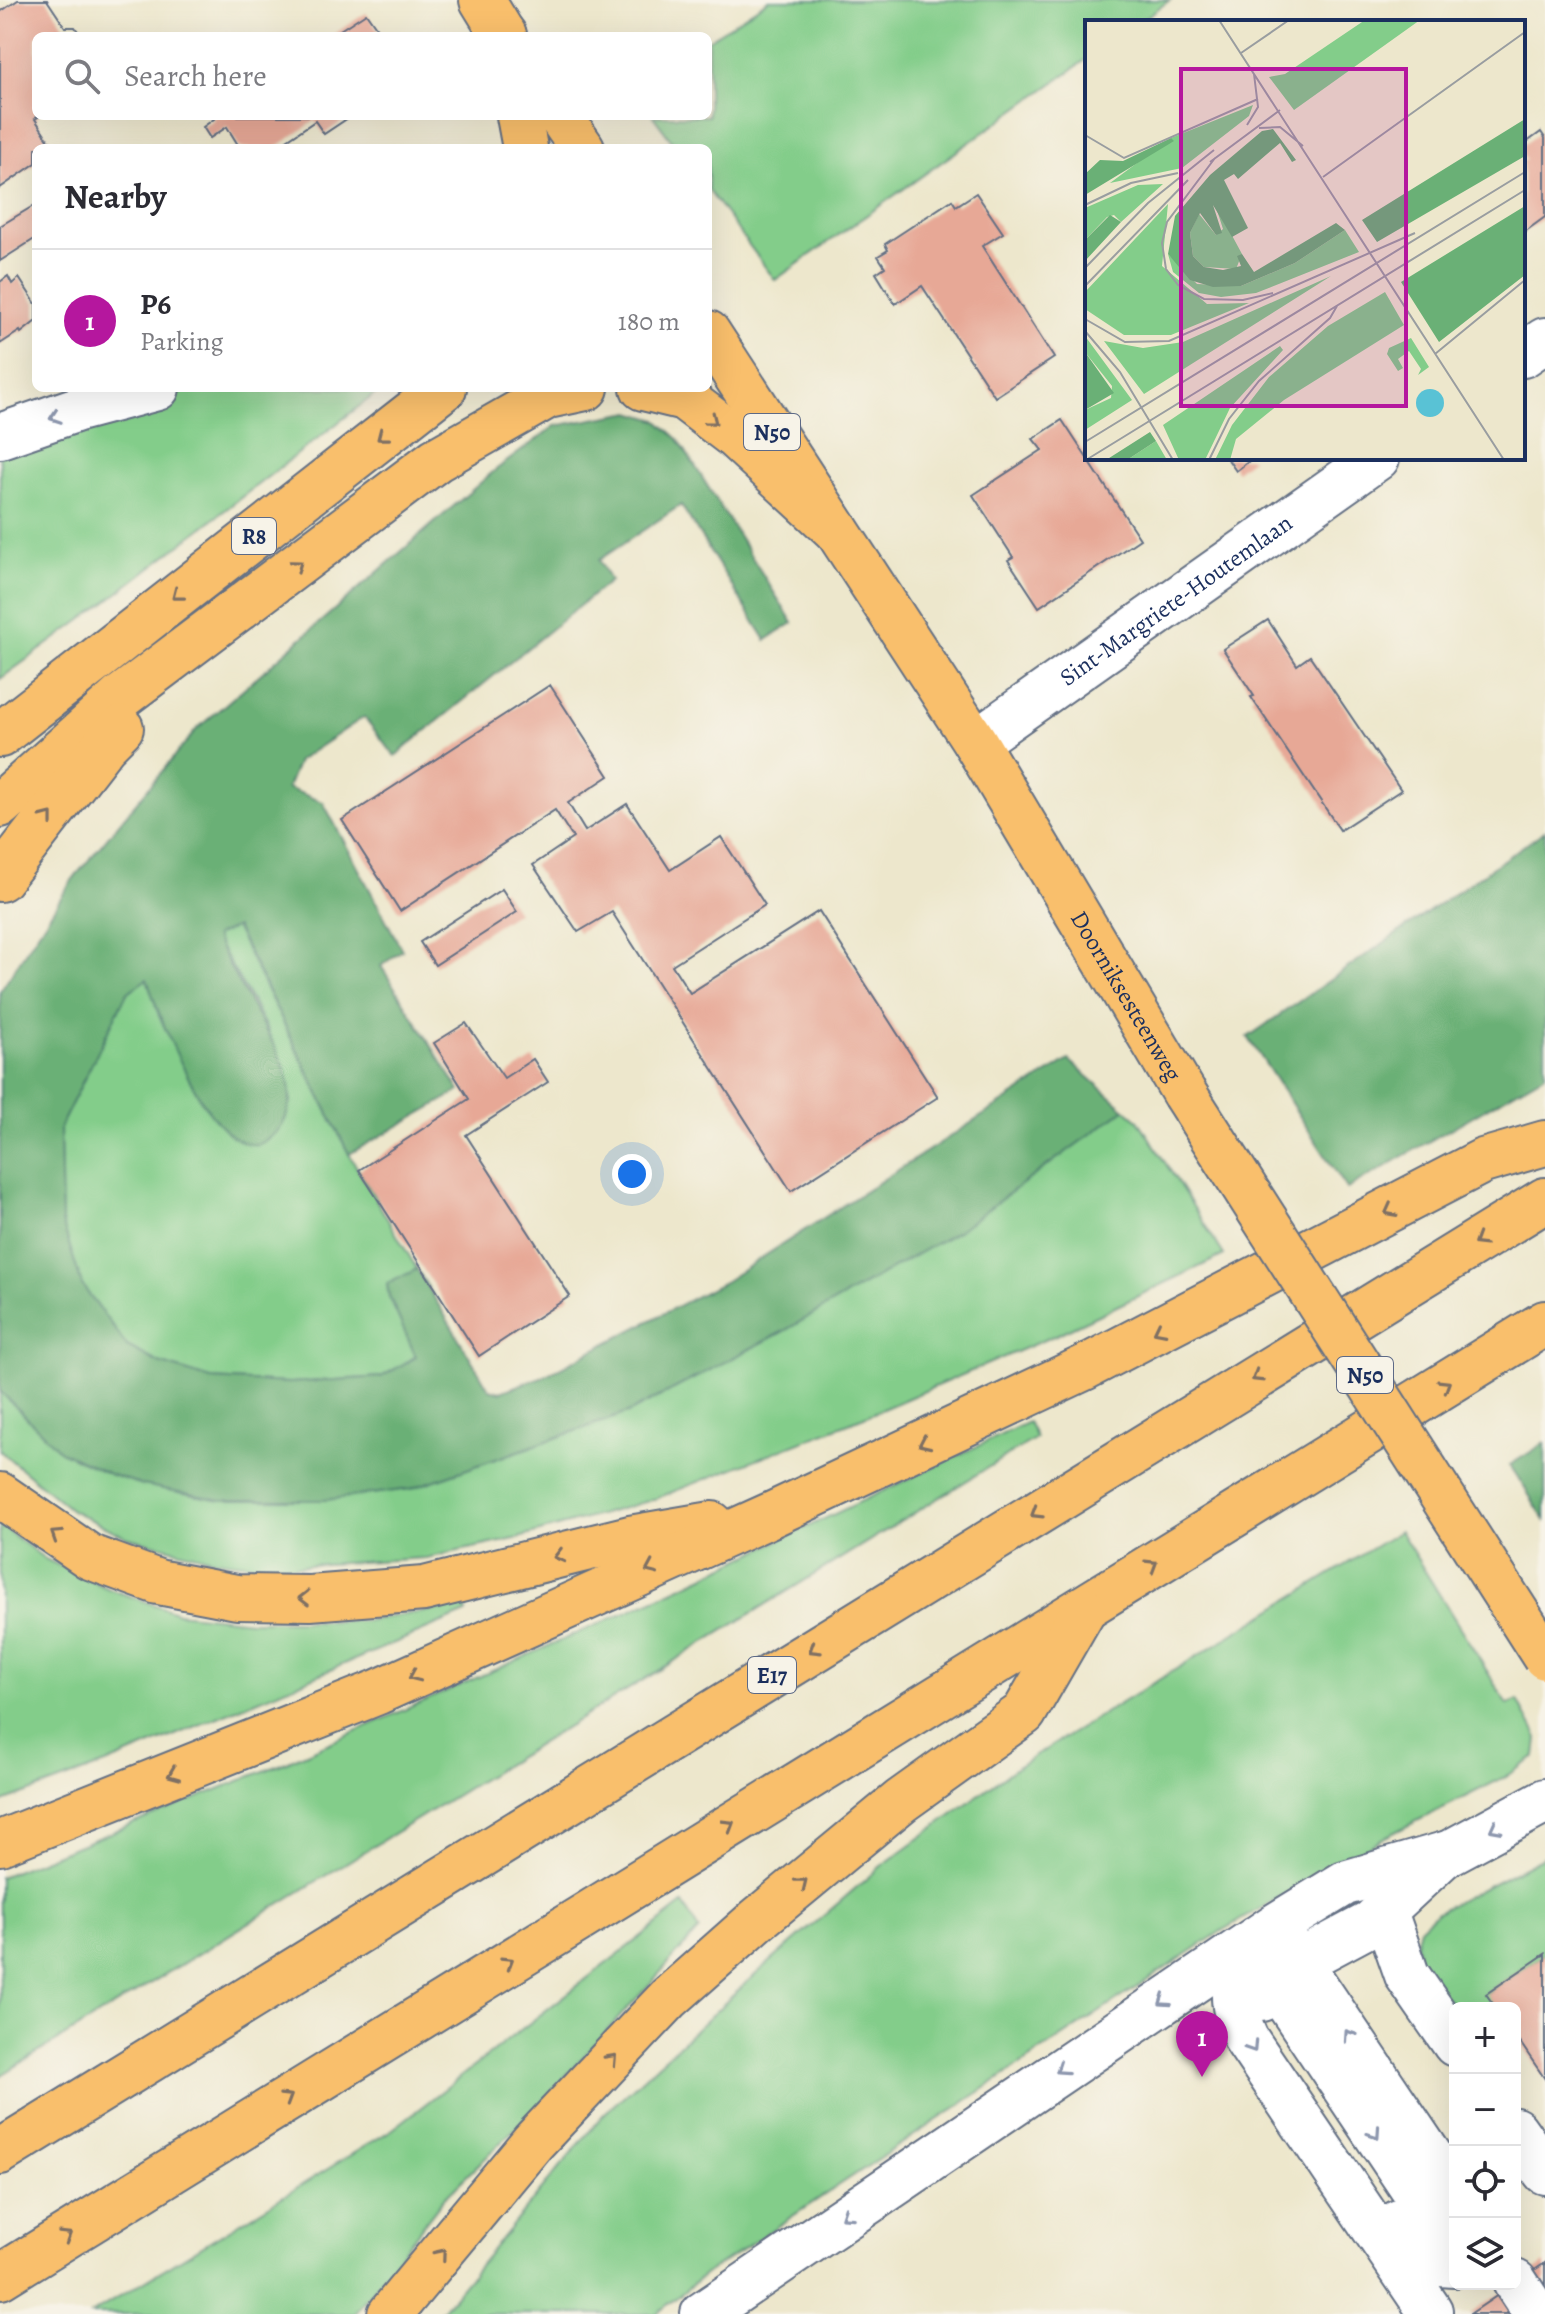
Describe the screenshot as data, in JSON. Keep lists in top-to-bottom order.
{
  "streets": {
    "main road": [
      "N50",
      "R8",
      "Doorniksesteenweg",
      "E17"
    ],
    "street": ["Sint-Margriete-Houtemlaan"]
  },
  "crossings": [
    ["Sint-Margriete-Houtemlaan", "Doorniksesteenweg"]
  ],
  "page": {
    "search": "Search here",
    "heading": "Nearby",
    "list": [
      {
        "mark": "1",
        "name": "P6",
        "note": "Parking",
        "value": "180 m"
      }
    ],
    "map_buttons": ["+", "−"],
    "pins": "1"
  }
}
